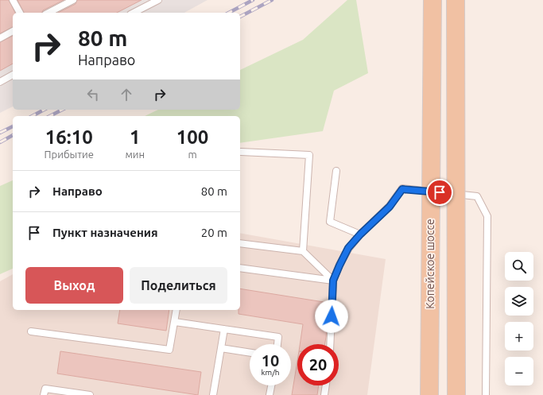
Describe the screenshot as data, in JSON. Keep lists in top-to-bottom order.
{
  "streets": {
    "main road": ["Копейское шоссе"]
  },
  "page": {
    "turn": ["80 m", "Направо"],
    "eta": [
      "16:10",
      "Прибытие",
      "1",
      "мин",
      "100",
      "m"
    ],
    "list": [
      {
        "name": "Направо",
        "value": "80 m"
      },
      {
        "name": "Пункт назначения",
        "value": "20 m"
      }
    ],
    "map_buttons": ["+", "−"],
    "buttons": ["Выход", "Поделиться"],
    "speed": "10 km/h",
    "limit": "20"
  }
}
